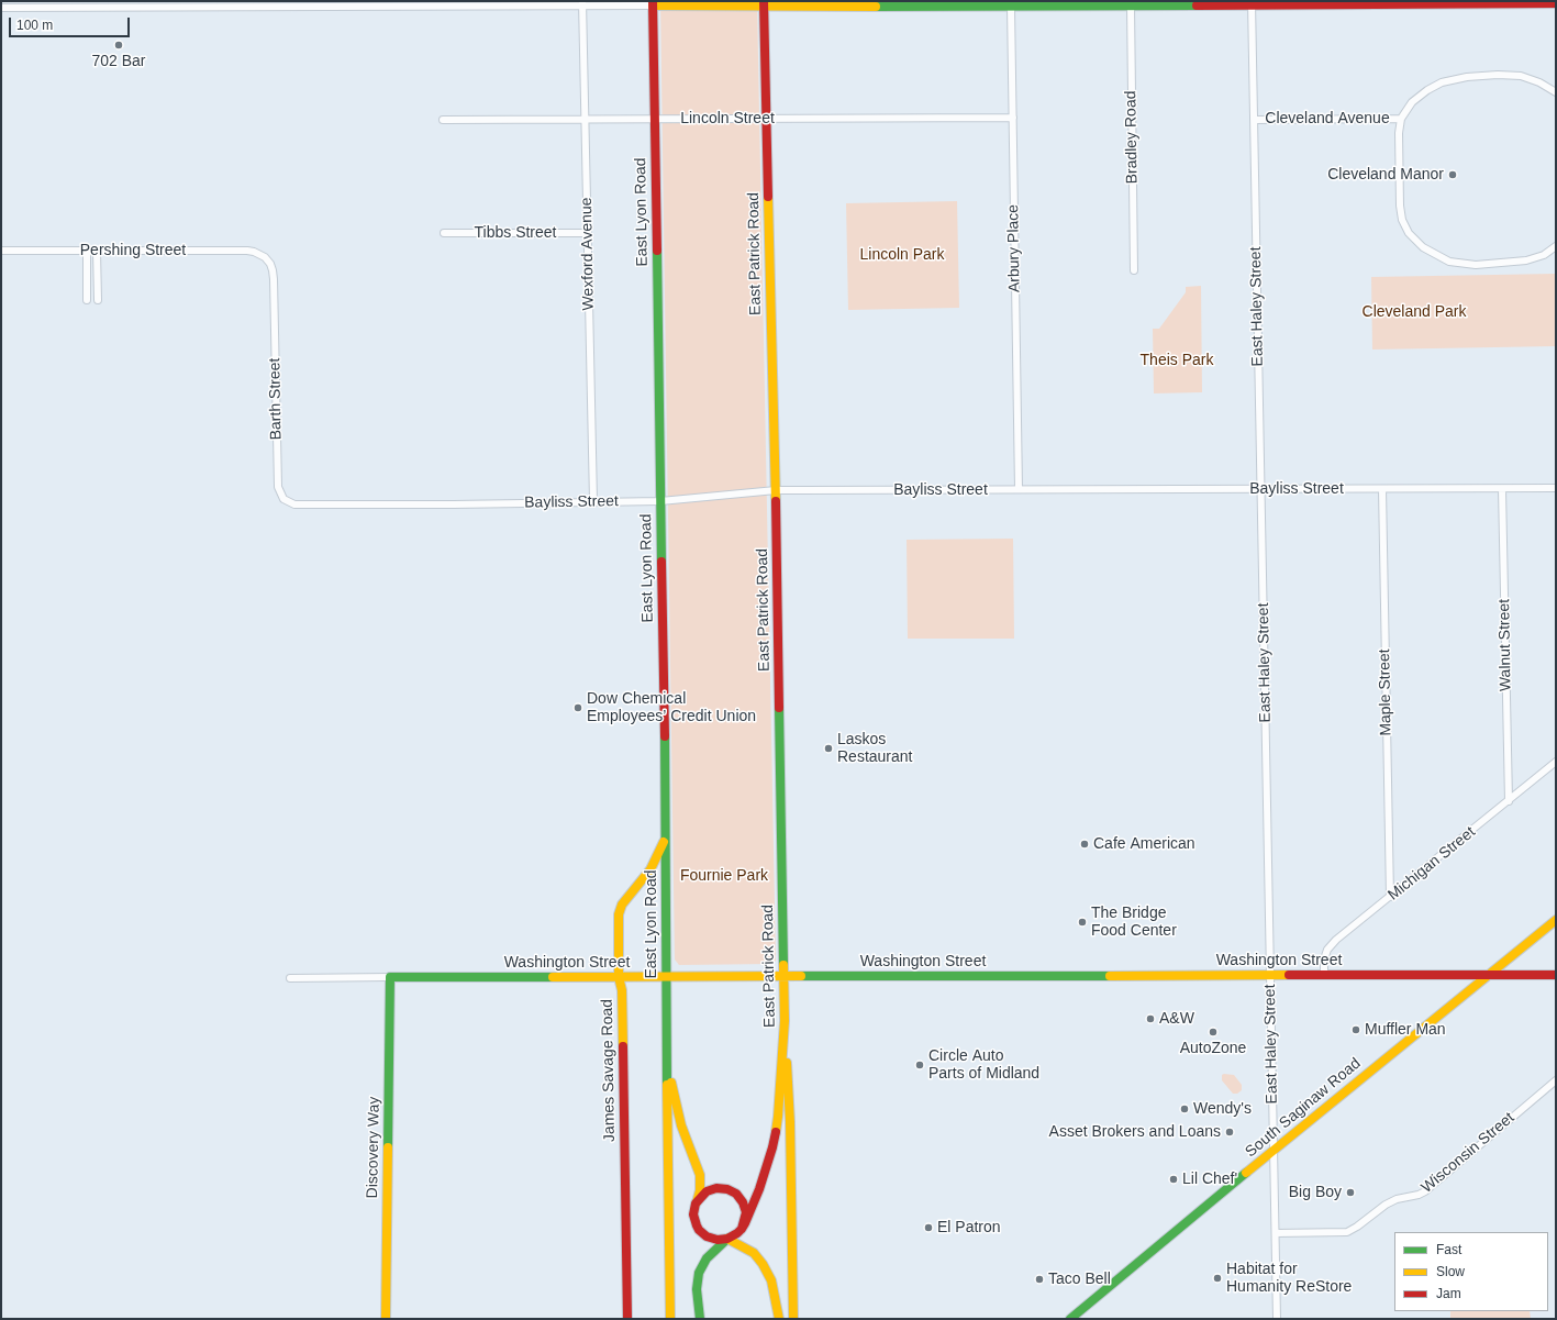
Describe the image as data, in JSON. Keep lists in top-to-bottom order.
{
  "streets": {
    "main road": [
      "East Lyon Road",
      "East Patrick Road",
      "Washington Street",
      "James Savage Road",
      "South Saginaw Road",
      "Discovery Way"
    ],
    "street": [
      "Lincoln Street",
      "Cleveland Avenue",
      "Bradley Road",
      "Tibbs Street",
      "Arbury Place",
      "Pershing Street",
      "Wexford Avenue",
      "East Haley Street",
      "Barth Street",
      "Bayliss Street",
      "Walnut Street",
      "Maple Street",
      "Michigan Street",
      "Wisconsin Street"
    ]
  },
  "crossings": [
    ["Lincoln Street", "East Lyon Road"],
    ["Lincoln Street", "Arbury Place"],
    ["Lincoln Street", "Wexford Avenue"],
    ["Lincoln Street", "East Patrick Road"],
    ["Cleveland Avenue", "East Haley Street"],
    ["East Lyon Road", "Bayliss Street"],
    ["East Lyon Road", "Washington Street"],
    ["East Lyon Road", "James Savage Road"],
    ["Tibbs Street", "Wexford Avenue"],
    ["Arbury Place", "Bayliss Street"],
    ["Pershing Street", "Barth Street"],
    ["Wexford Avenue", "Bayliss Street"],
    ["East Patrick Road", "Bayliss Street"],
    ["East Patrick Road", "Washington Street"],
    ["East Haley Street", "Bayliss Street"],
    ["East Haley Street", "Washington Street"],
    ["East Haley Street", "South Saginaw Road"],
    ["East Haley Street", "Wisconsin Street"],
    ["Barth Street", "Bayliss Street"],
    ["Bayliss Street", "Walnut Street"],
    ["Bayliss Street", "Maple Street"],
    ["Walnut Street", "Michigan Street"],
    ["Maple Street", "Michigan Street"],
    ["Michigan Street", "Washington Street"],
    ["Washington Street", "James Savage Road"],
    ["Washington Street", "South Saginaw Road"],
    ["Washington Street", "Discovery Way"]
  ],
  "parks": [
    "Lincoln Park",
    "Cleveland Park",
    "Theis Park",
    "Fournie Park"
  ],
  "places": [
    "702 Bar",
    "Cleveland Manor",
    "Dow Chemical Employees’ Credit Union",
    "Laskos Restaurant",
    "Cafe American",
    "The Bridge Food Center",
    "A&W",
    "Muffler Man",
    "AutoZone",
    "Circle Auto Parts of Midland",
    "Wendy's",
    "Asset Brokers and Loans",
    "Lil Chef'",
    "Big Boy",
    "El Patron",
    "Habitat for Humanity ReStore",
    "Taco Bell"
  ],
  "legend": ["Fast", "Slow", "Jam"],
  "scale_bar": "100 m"
}
